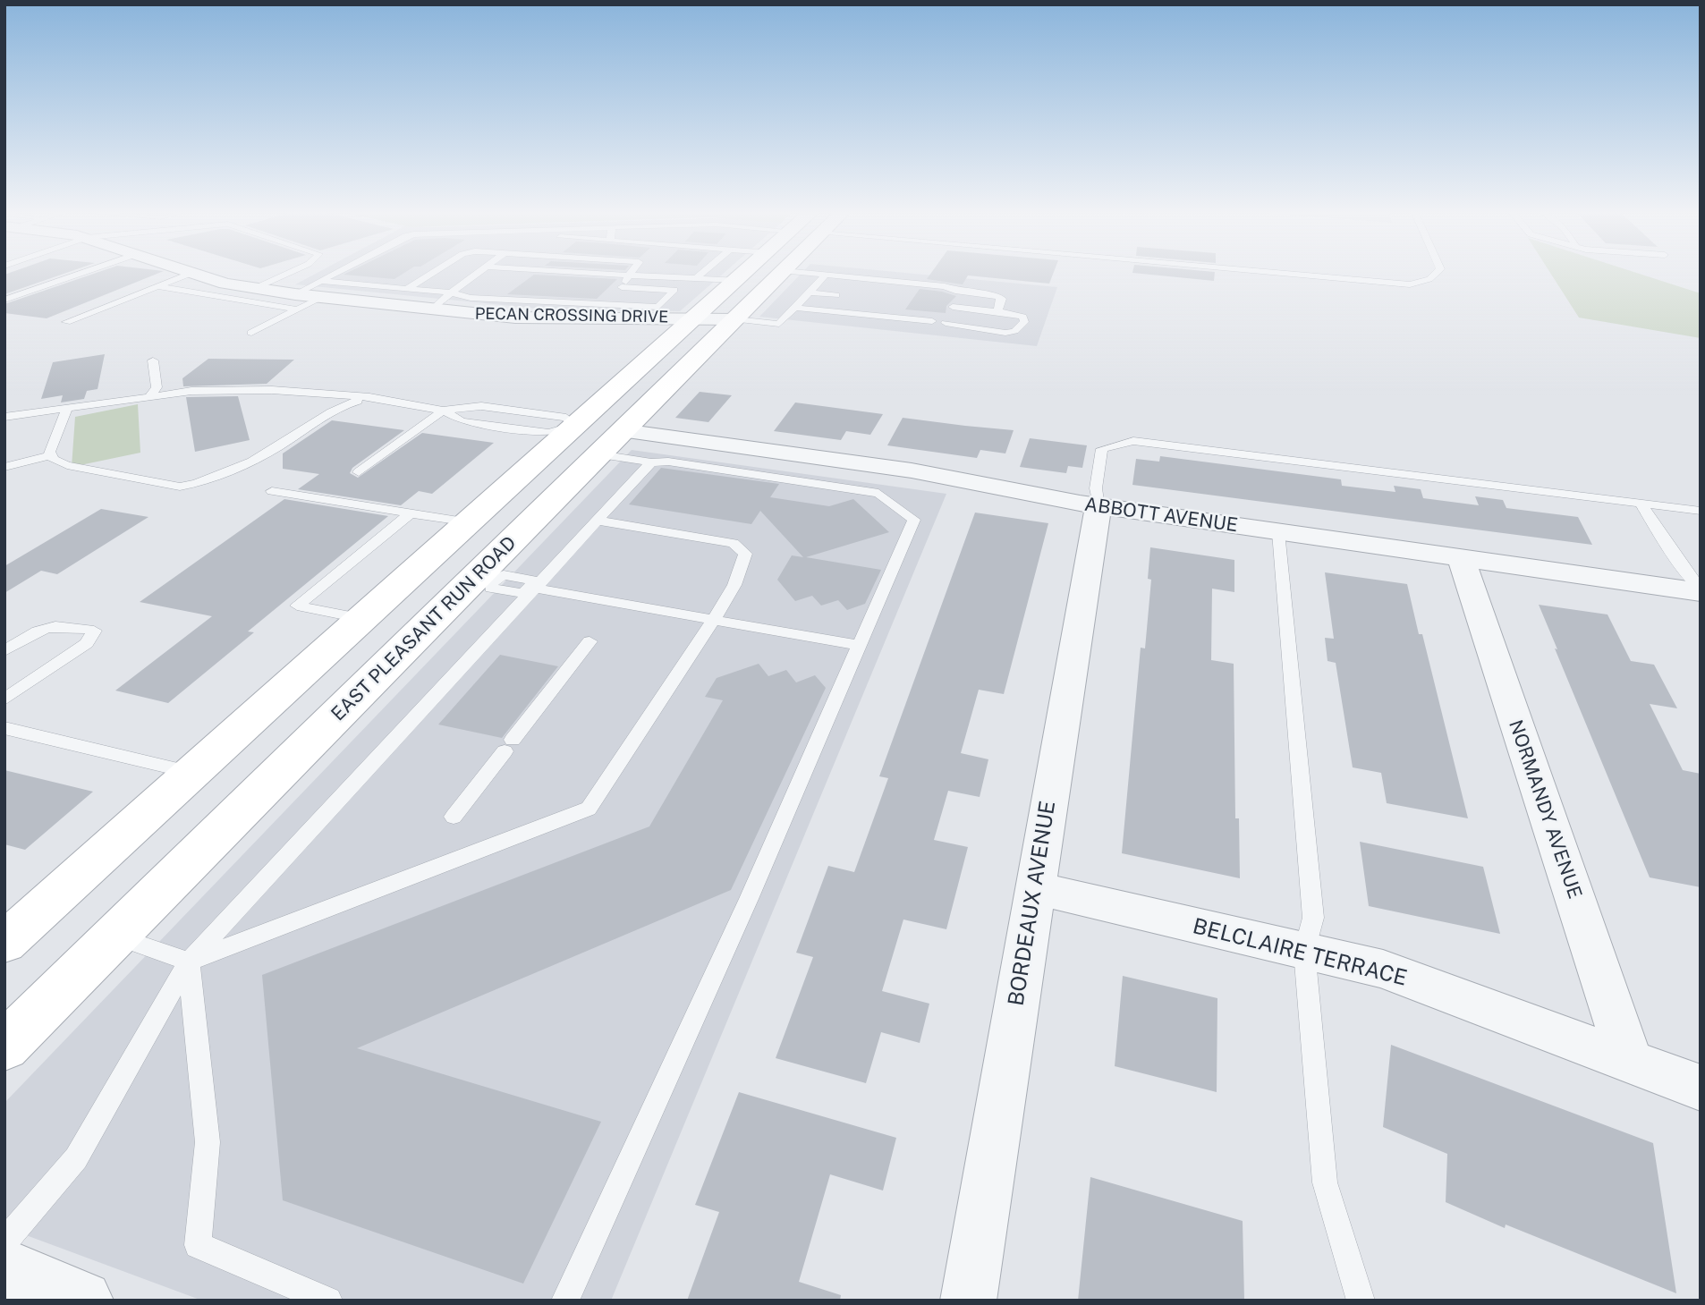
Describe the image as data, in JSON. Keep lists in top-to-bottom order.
{
  "streets": {
    "main road": ["EAST PLEASANT RUN ROAD"],
    "street": [
      "PECAN CROSSING DRIVE",
      "ABBOTT AVENUE",
      "NORMANDY AVENUE",
      "BORDEAUX AVENUE",
      "BELCLAIRE TERRACE"
    ]
  },
  "crossings": [
    ["PECAN CROSSING DRIVE", "EAST PLEASANT RUN ROAD"],
    ["ABBOTT AVENUE", "EAST PLEASANT RUN ROAD"],
    ["ABBOTT AVENUE", "NORMANDY AVENUE"],
    ["ABBOTT AVENUE", "BORDEAUX AVENUE"],
    ["NORMANDY AVENUE", "BELCLAIRE TERRACE"],
    ["BORDEAUX AVENUE", "BELCLAIRE TERRACE"]
  ]
}
